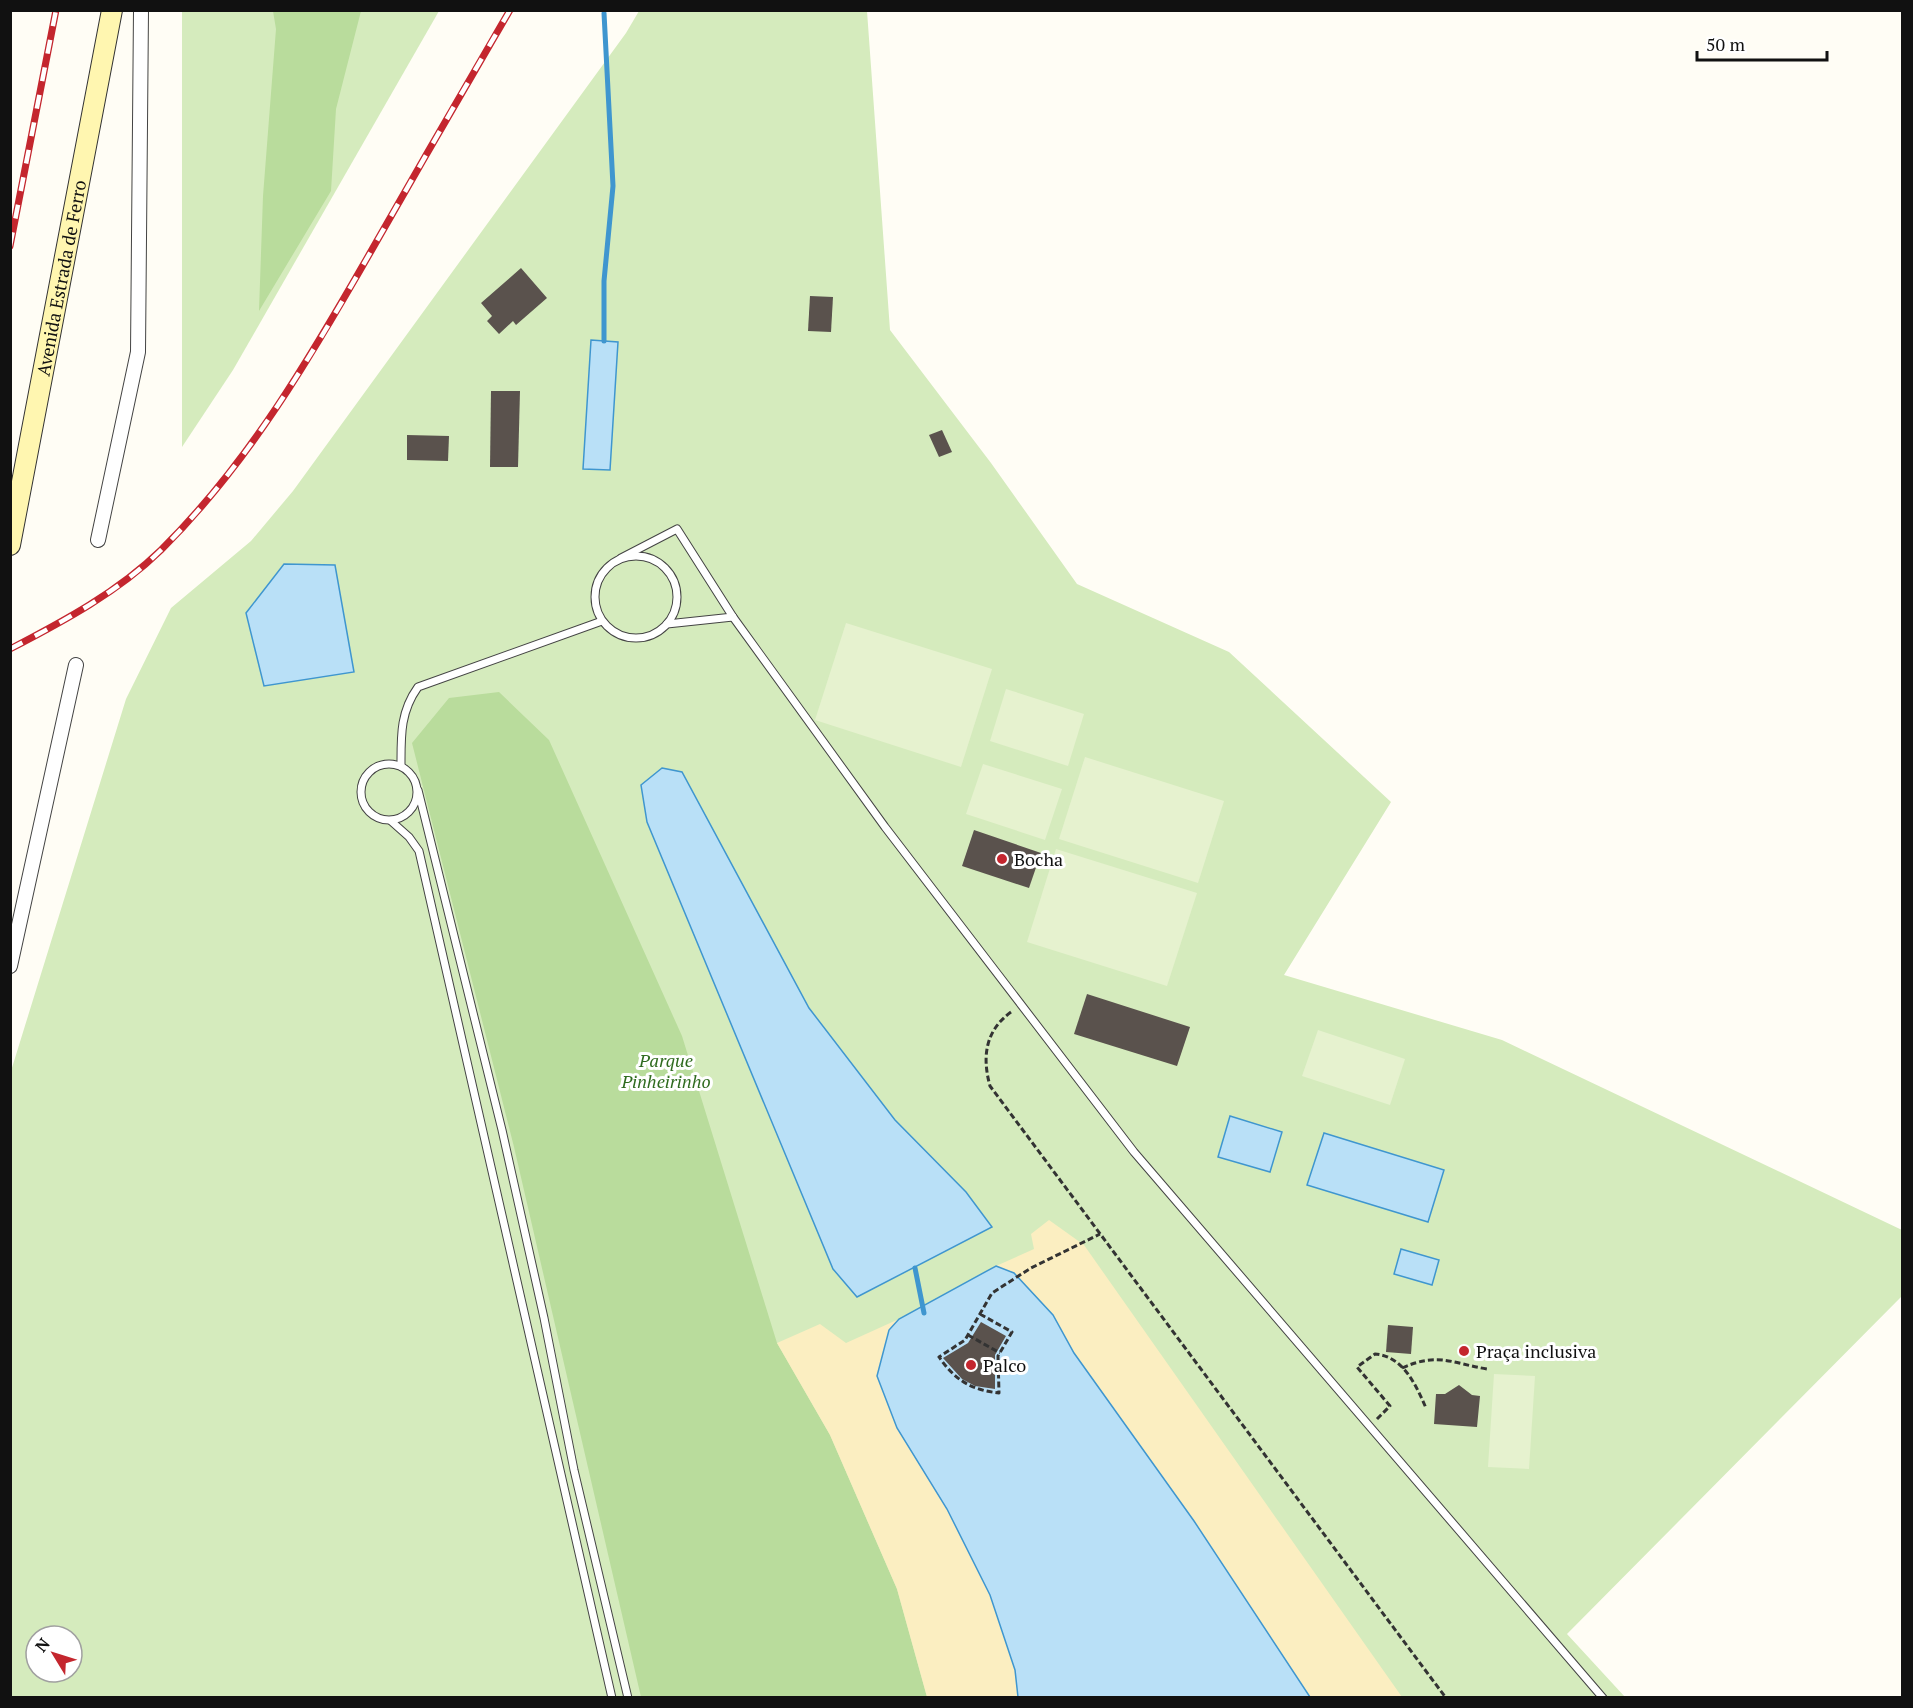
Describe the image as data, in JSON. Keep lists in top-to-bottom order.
{
  "streets": {
    "main road": ["Avenida Estrada de Ferro"]
  },
  "parks": ["Parque Pinheirinho"],
  "places": ["Bocha", "Praça inclusiva", "Palco"],
  "scale_bar": "50 m",
  "north": "top left"
}
